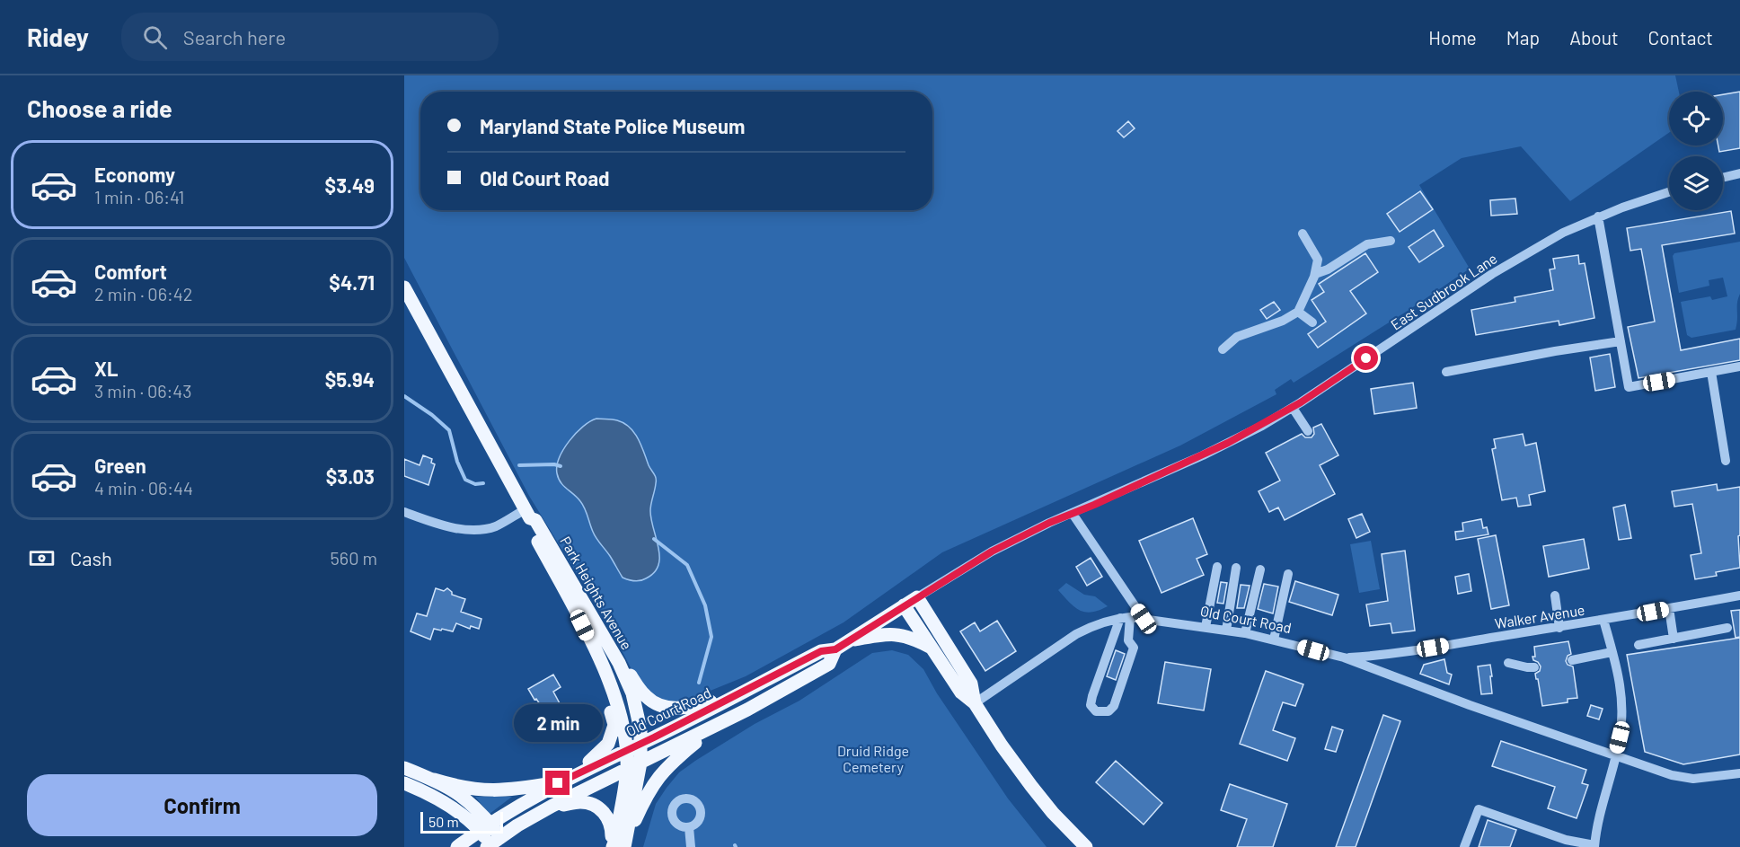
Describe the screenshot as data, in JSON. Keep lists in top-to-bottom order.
{
  "streets": {
    "main road": ["Park Heights Avenue", "Old Court Road"],
    "street": ["East Sudbrook Lane", "Walker Avenue"]
  },
  "crossings": [
    ["East Sudbrook Lane", "Old Court Road"],
    ["Park Heights Avenue", "Old Court Road"],
    ["Walker Avenue", "Old Court Road"]
  ],
  "parks": ["Druid Ridge Cemetery"],
  "scale_bar": "50 m",
  "page": {
    "header": "Ridey",
    "search": "Search here",
    "nav": [
      "Home",
      "Map",
      "About",
      "Contact"
    ],
    "heading": "Choose a ride",
    "banner": ["Maryland State Police Museum", "Old Court Road"],
    "list": [
      {
        "name": "Economy",
        "note": "1 min · 06:41",
        "value": "$3.49"
      },
      {
        "name": "Comfort",
        "note": "2 min · 06:42",
        "value": "$4.71"
      },
      {
        "name": "XL",
        "note": "3 min · 06:43",
        "value": "$5.94"
      },
      {
        "name": "Green",
        "note": "4 min · 06:44",
        "value": "$3.03"
      }
    ],
    "pay": ["Cash", "560 m"],
    "bubble": "2 min",
    "buttons": "Confirm",
    "scale": "50 m"
  }
}
